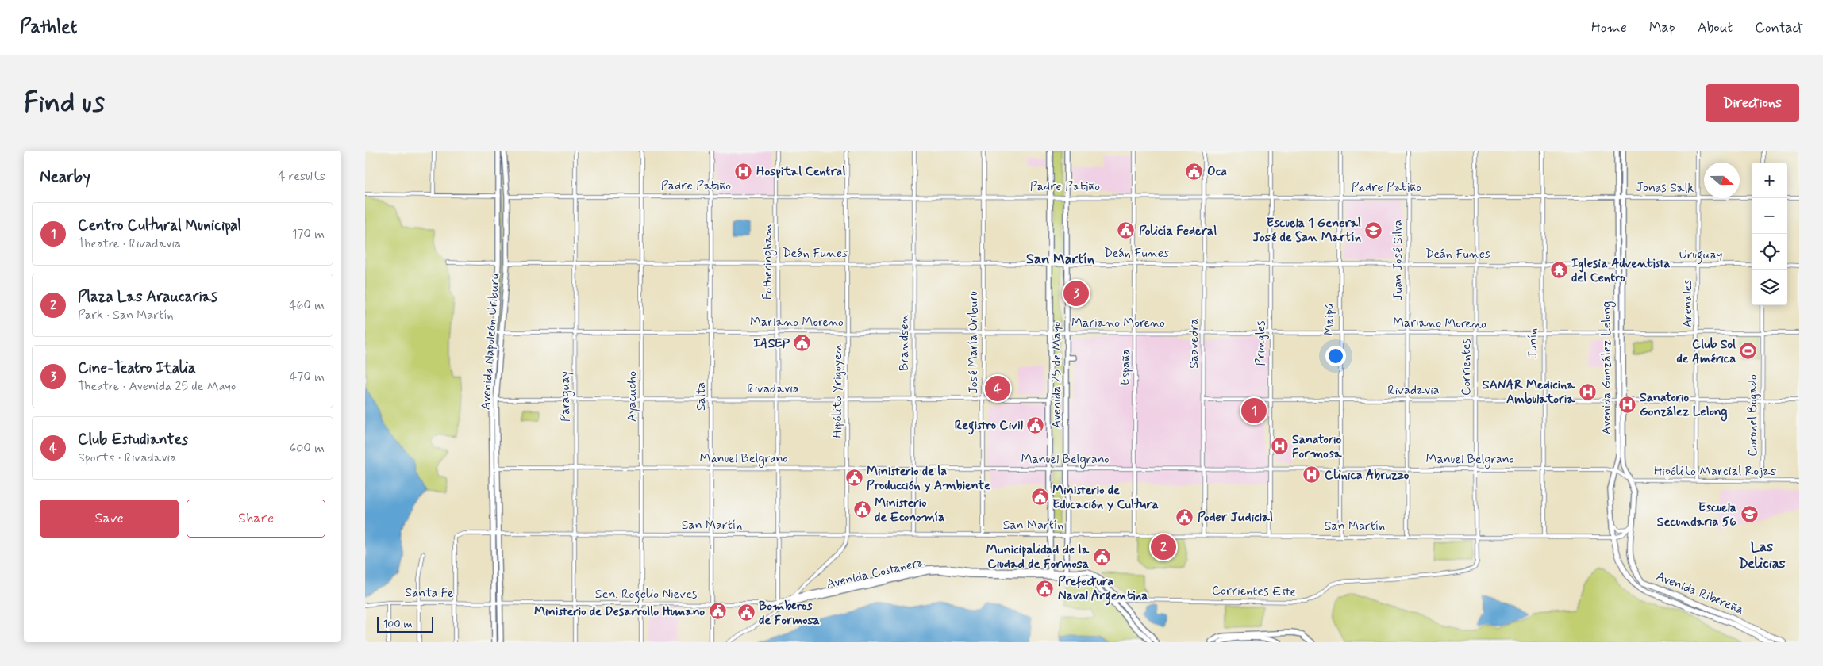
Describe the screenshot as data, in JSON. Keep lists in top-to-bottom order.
{
  "streets": {
    "main road": [
      "Avenida Napoleón Uriburu",
      "Avenida González Lelong",
      "Avenida 25 de Mayo",
      "Avenida Costanera",
      "Avenida Ribereña"
    ],
    "street": [
      "Padre Patiño",
      "Jonas Salk",
      "Deán Funes",
      "Uruguay",
      "Juan José Silva",
      "Fotheringham",
      "Arenales",
      "Maipú",
      "Mariano Moreno",
      "Brandsen",
      "José María Uriburu",
      "Saavedra",
      "Pringles",
      "Junín",
      "España",
      "Corrientes",
      "Rivadavia",
      "Hipólito Yrigoyen",
      "Paraguay",
      "Ayacucho",
      "Salta",
      "Coronel Bogado",
      "Manuel Belgrano",
      "Hipólito Marcial Rojas",
      "San Martín",
      "Corrientes Este",
      "Santa Fe",
      "Sen. Rogelio Nieves"
    ]
  },
  "crossings": [
    ["Padre Patiño", "Jonas Salk"],
    ["Padre Patiño", "Juan José Silva"],
    ["Padre Patiño", "Fotheringham"],
    ["Padre Patiño", "Maipú"],
    ["Padre Patiño", "Avenida Napoleón Uriburu"],
    ["Padre Patiño", "Brandsen"],
    ["Padre Patiño", "José María Uriburu"],
    ["Padre Patiño", "Saavedra"],
    ["Padre Patiño", "Pringles"],
    ["Padre Patiño", "Junín"],
    ["Padre Patiño", "España"],
    ["Padre Patiño", "Corrientes"],
    ["Padre Patiño", "Avenida González Lelong"],
    ["Padre Patiño", "Avenida 25 de Mayo"],
    ["Padre Patiño", "Hipólito Yrigoyen"],
    ["Padre Patiño", "Paraguay"],
    ["Padre Patiño", "Ayacucho"],
    ["Padre Patiño", "Salta"],
    ["Jonas Salk", "Arenales"],
    ["Jonas Salk", "Avenida González Lelong"],
    ["Deán Funes", "Uruguay"],
    ["Deán Funes", "Juan José Silva"],
    ["Deán Funes", "Fotheringham"],
    ["Deán Funes", "Maipú"],
    ["Deán Funes", "Avenida Napoleón Uriburu"],
    ["Deán Funes", "Brandsen"],
    ["Deán Funes", "José María Uriburu"],
    ["Deán Funes", "Saavedra"],
    ["Deán Funes", "Pringles"],
    ["Deán Funes", "Junín"],
    ["Deán Funes", "España"],
    ["Deán Funes", "Corrientes"],
    ["Deán Funes", "Avenida González Lelong"],
    ["Deán Funes", "Avenida 25 de Mayo"],
    ["Deán Funes", "Hipólito Yrigoyen"],
    ["Deán Funes", "Paraguay"],
    ["Deán Funes", "Ayacucho"],
    ["Deán Funes", "Salta"],
    ["Uruguay", "Arenales"],
    ["Uruguay", "Avenida González Lelong"],
    ["Juan José Silva", "Mariano Moreno"],
    ["Juan José Silva", "Rivadavia"],
    ["Juan José Silva", "Manuel Belgrano"],
    ["Juan José Silva", "San Martín"],
    ["Fotheringham", "Mariano Moreno"],
    ["Fotheringham", "Rivadavia"],
    ["Fotheringham", "Manuel Belgrano"],
    ["Fotheringham", "San Martín"],
    ["Fotheringham", "Avenida Costanera"],
    ["Fotheringham", "Sen. Rogelio Nieves"],
    ["Arenales", "Mariano Moreno"],
    ["Arenales", "Rivadavia"],
    ["Arenales", "Hipólito Marcial Rojas"],
    ["Maipú", "Mariano Moreno"],
    ["Maipú", "Rivadavia"],
    ["Maipú", "Manuel Belgrano"],
    ["Maipú", "San Martín"],
    ["Mariano Moreno", "Avenida Napoleón Uriburu"],
    ["Mariano Moreno", "Brandsen"],
    ["Mariano Moreno", "José María Uriburu"],
    ["Mariano Moreno", "Saavedra"],
    ["Mariano Moreno", "Pringles"],
    ["Mariano Moreno", "Junín"],
    ["Mariano Moreno", "España"],
    ["Mariano Moreno", "Corrientes"],
    ["Mariano Moreno", "Avenida González Lelong"],
    ["Mariano Moreno", "Avenida 25 de Mayo"],
    ["Mariano Moreno", "Hipólito Yrigoyen"],
    ["Mariano Moreno", "Paraguay"],
    ["Mariano Moreno", "Ayacucho"],
    ["Mariano Moreno", "Salta"],
    ["Mariano Moreno", "Coronel Bogado"],
    ["Avenida Napoleón Uriburu", "Rivadavia"],
    ["Avenida Napoleón Uriburu", "Manuel Belgrano"],
    ["Avenida Napoleón Uriburu", "San Martín"],
    ["Brandsen", "Rivadavia"],
    ["Brandsen", "Manuel Belgrano"],
    ["Brandsen", "San Martín"],
    ["José María Uriburu", "Rivadavia"],
    ["José María Uriburu", "Manuel Belgrano"],
    ["José María Uriburu", "San Martín"],
    ["Saavedra", "Rivadavia"],
    ["Saavedra", "Manuel Belgrano"],
    ["Saavedra", "San Martín"],
    ["Pringles", "Rivadavia"],
    ["Pringles", "Manuel Belgrano"],
    ["Pringles", "San Martín"],
    ["Junín", "Rivadavia"],
    ["Junín", "Manuel Belgrano"],
    ["Junín", "San Martín"],
    ["España", "Manuel Belgrano"],
    ["España", "San Martín"],
    ["Corrientes", "Rivadavia"],
    ["Corrientes", "Manuel Belgrano"],
    ["Corrientes", "San Martín"],
    ["Corrientes", "Corrientes Este"],
    ["Avenida González Lelong", "Rivadavia"],
    ["Avenida González Lelong", "Manuel Belgrano"],
    ["Avenida González Lelong", "Hipólito Marcial Rojas"],
    ["Avenida González Lelong", "San Martín"],
    ["Avenida González Lelong", "Avenida Ribereña"],
    ["Avenida 25 de Mayo", "Rivadavia"],
    ["Avenida 25 de Mayo", "Manuel Belgrano"],
    ["Avenida 25 de Mayo", "San Martín"],
    ["Avenida 25 de Mayo", "Avenida Costanera"],
    ["Rivadavia", "Hipólito Yrigoyen"],
    ["Rivadavia", "Paraguay"],
    ["Rivadavia", "Ayacucho"],
    ["Rivadavia", "Salta"],
    ["Rivadavia", "Coronel Bogado"],
    ["Hipólito Yrigoyen", "Manuel Belgrano"],
    ["Hipólito Yrigoyen", "San Martín"],
    ["Paraguay", "Manuel Belgrano"],
    ["Paraguay", "San Martín"],
    ["Paraguay", "Sen. Rogelio Nieves"],
    ["Ayacucho", "Manuel Belgrano"],
    ["Ayacucho", "San Martín"],
    ["Ayacucho", "Sen. Rogelio Nieves"],
    ["Salta", "Manuel Belgrano"],
    ["Salta", "San Martín"],
    ["Salta", "Sen. Rogelio Nieves"],
    ["Coronel Bogado", "Hipólito Marcial Rojas"],
    ["Manuel Belgrano", "Hipólito Marcial Rojas"],
    ["San Martín", "Corrientes Este"],
    ["San Martín", "Santa Fe"],
    ["San Martín", "Avenida Ribereña"],
    ["Avenida Costanera", "Corrientes Este"],
    ["Avenida Costanera", "Sen. Rogelio Nieves"],
    ["Santa Fe", "Sen. Rogelio Nieves"]
  ],
  "districts": ["San Martín", "Las Delicias"],
  "places": {
    "hospital": [
      "Hospital Central",
      "SANAR Medicina Ambulatoria",
      "Sanatorio González Lelong",
      "Sanatorio Formosa",
      "Clinica Abruzzo"
    ],
    "public building": [
      "Oca",
      "Policía Federal",
      "IASEP",
      "Registro Civil",
      "Ministerio de la Producción y Ambiente",
      "Ministerio de Educación y Cultura",
      "Ministerio de Economía",
      "Poder Judicial",
      "Municipalidad de la Ciudad de Formosa",
      "Prefectura Naval Argentina",
      "Ministerio de Desarrollo Humano",
      "Bomberos de Formosa"
    ],
    "school or university": ["Escuela 1 General José de San Martín", "Escuela Secundaria 56"],
    "temple": ["Iglesia Adventista del Centro"],
    "sports": ["Club Sol de América"]
  },
  "scale_bar": "100 m",
  "north": "right",
  "page": {
    "header": "Pathlet",
    "nav": [
      "Home",
      "Map",
      "About",
      "Contact"
    ],
    "buttons": [
      "Directions",
      ["Save", "Share"]
    ],
    "title": "Find us",
    "heading": ["Nearby", "4 results"],
    "map_buttons": ["+", "−"],
    "list": [
      {
        "mark": "1",
        "name": "Centro Cultural Municipal",
        "note": "Theatre · Rivadavia",
        "value": "170 m"
      },
      {
        "mark": "2",
        "name": "Plaza Las Araucarias",
        "note": "Park · San Martín",
        "value": "460 m"
      },
      {
        "mark": "3",
        "name": "Cine-Teatro Italia",
        "note": "Theatre · Avenida 25 de Mayo",
        "value": "470 m"
      },
      {
        "mark": "4",
        "name": "Club Estudiantes",
        "note": "Sports · Rivadavia",
        "value": "600 m"
      }
    ],
    "pins": [
      "3",
      "4",
      "1",
      "2"
    ],
    "scale": "100 m"
  }
}
